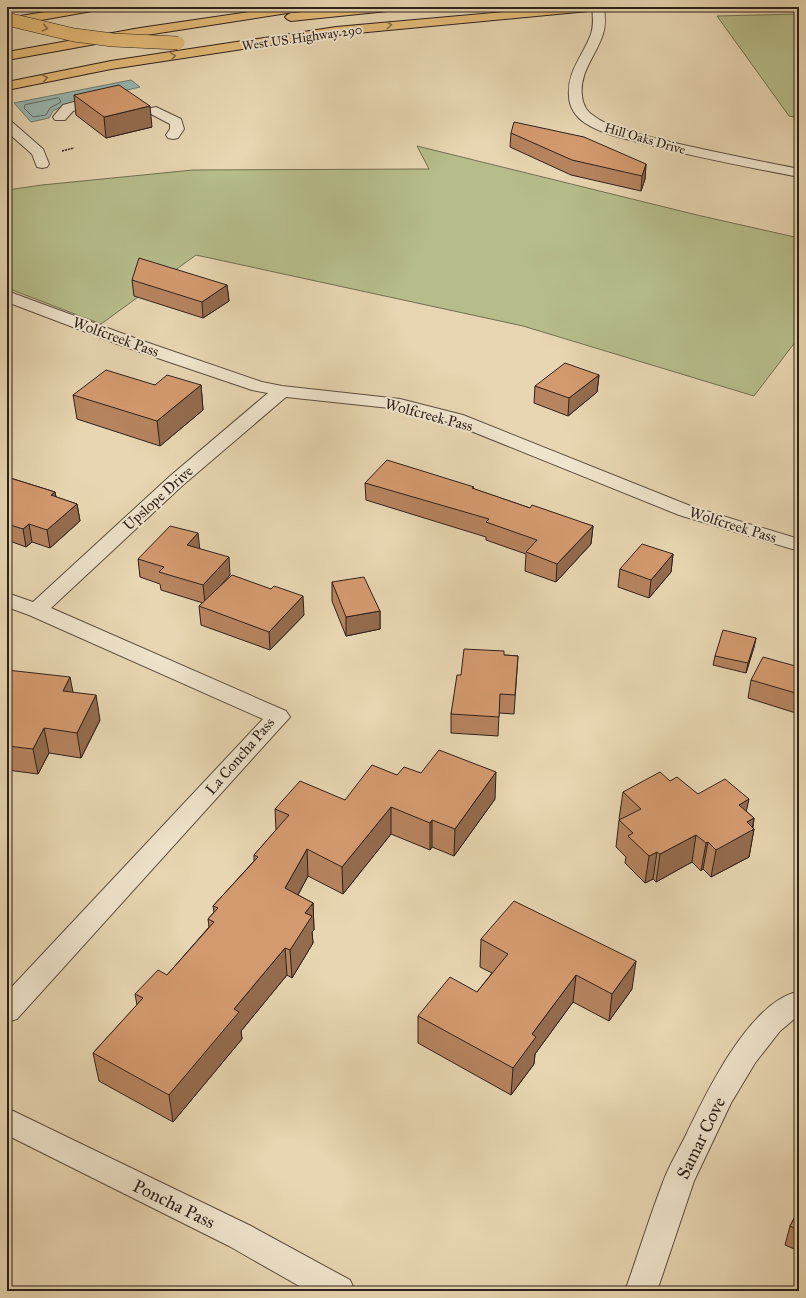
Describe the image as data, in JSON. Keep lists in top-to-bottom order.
{
  "streets": {
    "main road": ["West US Highway 290"],
    "street": [
      "Hill Oaks Drive",
      "Wolfcreek Pass",
      "Upslope Drive",
      "La Concha Pass",
      "Samar Cove",
      "Poncha Pass"
    ]
  },
  "crossings": [
    ["West US Highway 290", "Hill Oaks Drive"],
    ["Wolfcreek Pass", "Upslope Drive"],
    ["Upslope Drive", "La Concha Pass"]
  ]
}
